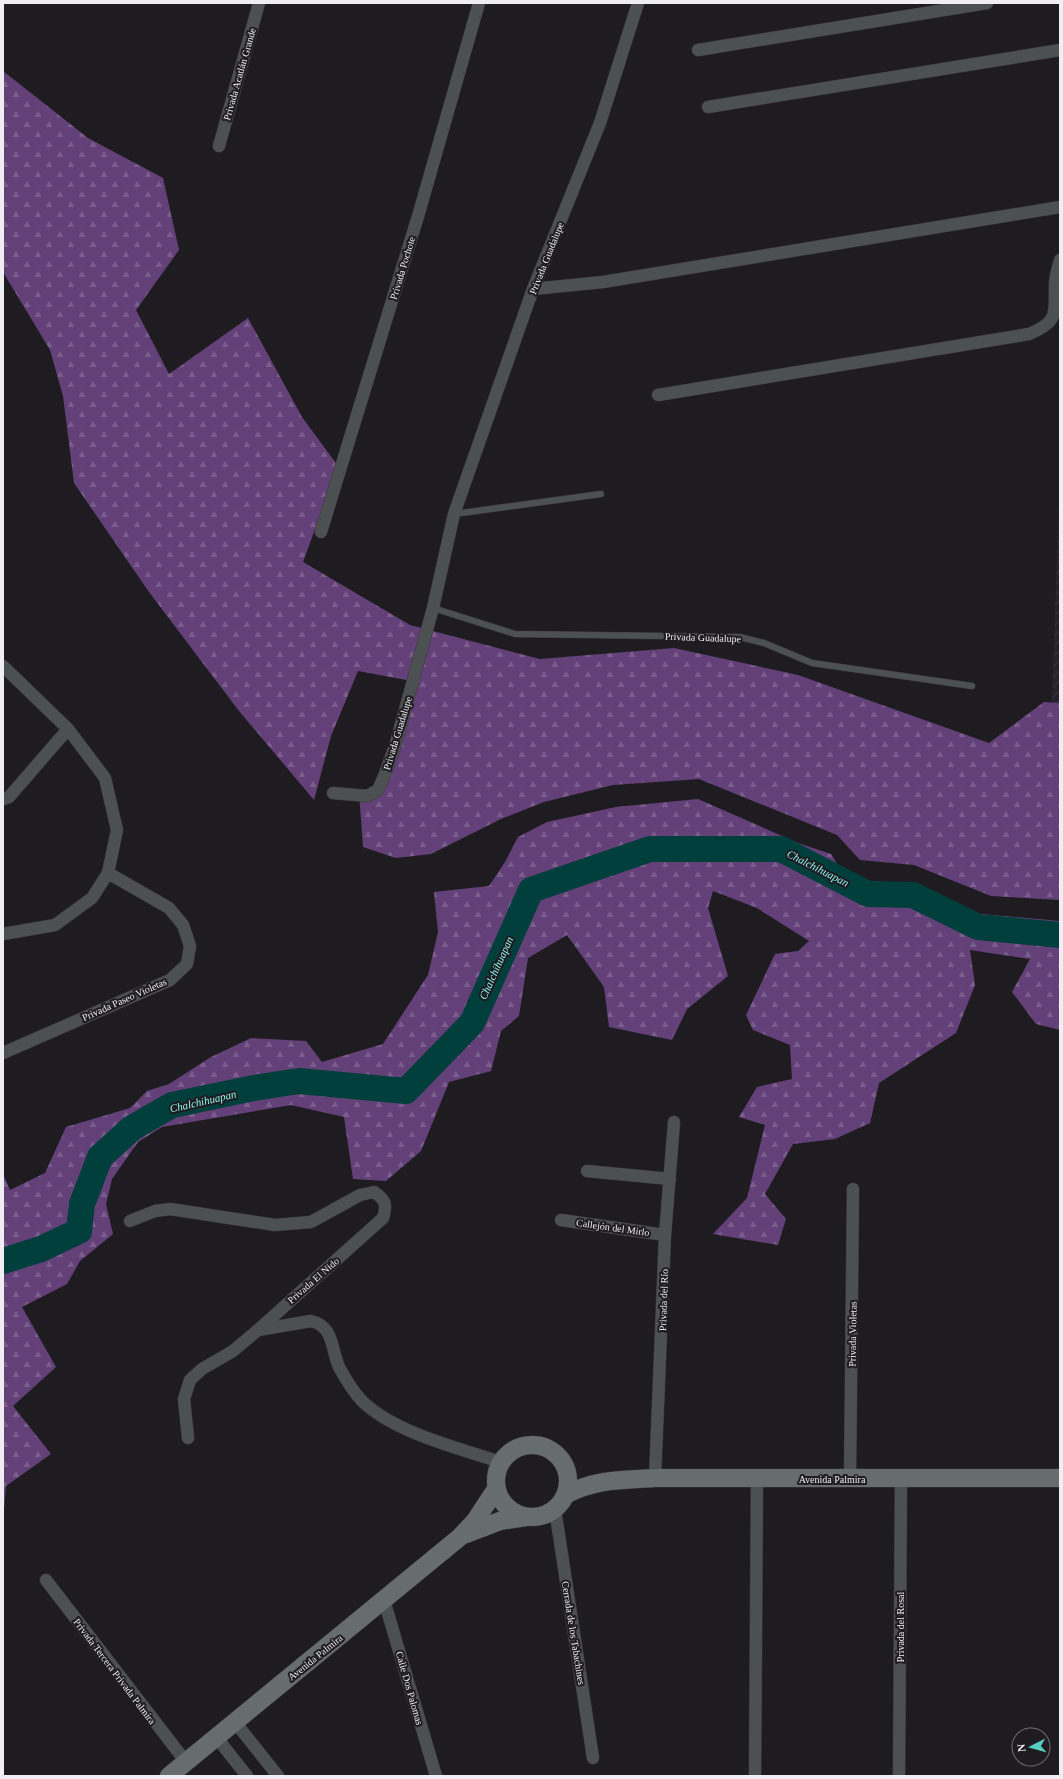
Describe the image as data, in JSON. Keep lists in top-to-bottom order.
{
  "streets": {
    "main road": ["Avenida Palmira"],
    "street": [
      "Privada Acatlán Grande",
      "Privada Guadalupe",
      "Privada Pochote",
      "Privada Paseo Violetas",
      "Callejón del Mirlo",
      "Privada El Nido",
      "Privada del Río",
      "Privada Violetas",
      "Privada del Rosal",
      "Cerrada de los Tabachines",
      "Privada Tercera Privada Palmira",
      "Calle Dos Palomas"
    ]
  },
  "crossings": [
    ["Callejón del Mirlo", "Privada del Río"],
    ["Privada del Río", "Avenida Palmira"],
    ["Privada Violetas", "Avenida Palmira"],
    ["Avenida Palmira", "Privada del Rosal"],
    ["Avenida Palmira", "Cerrada de los Tabachines"],
    ["Avenida Palmira", "Privada Tercera Privada Palmira"],
    ["Avenida Palmira", "Calle Dos Palomas"]
  ],
  "water": ["Chalchihuapan"],
  "north": "left"
}
